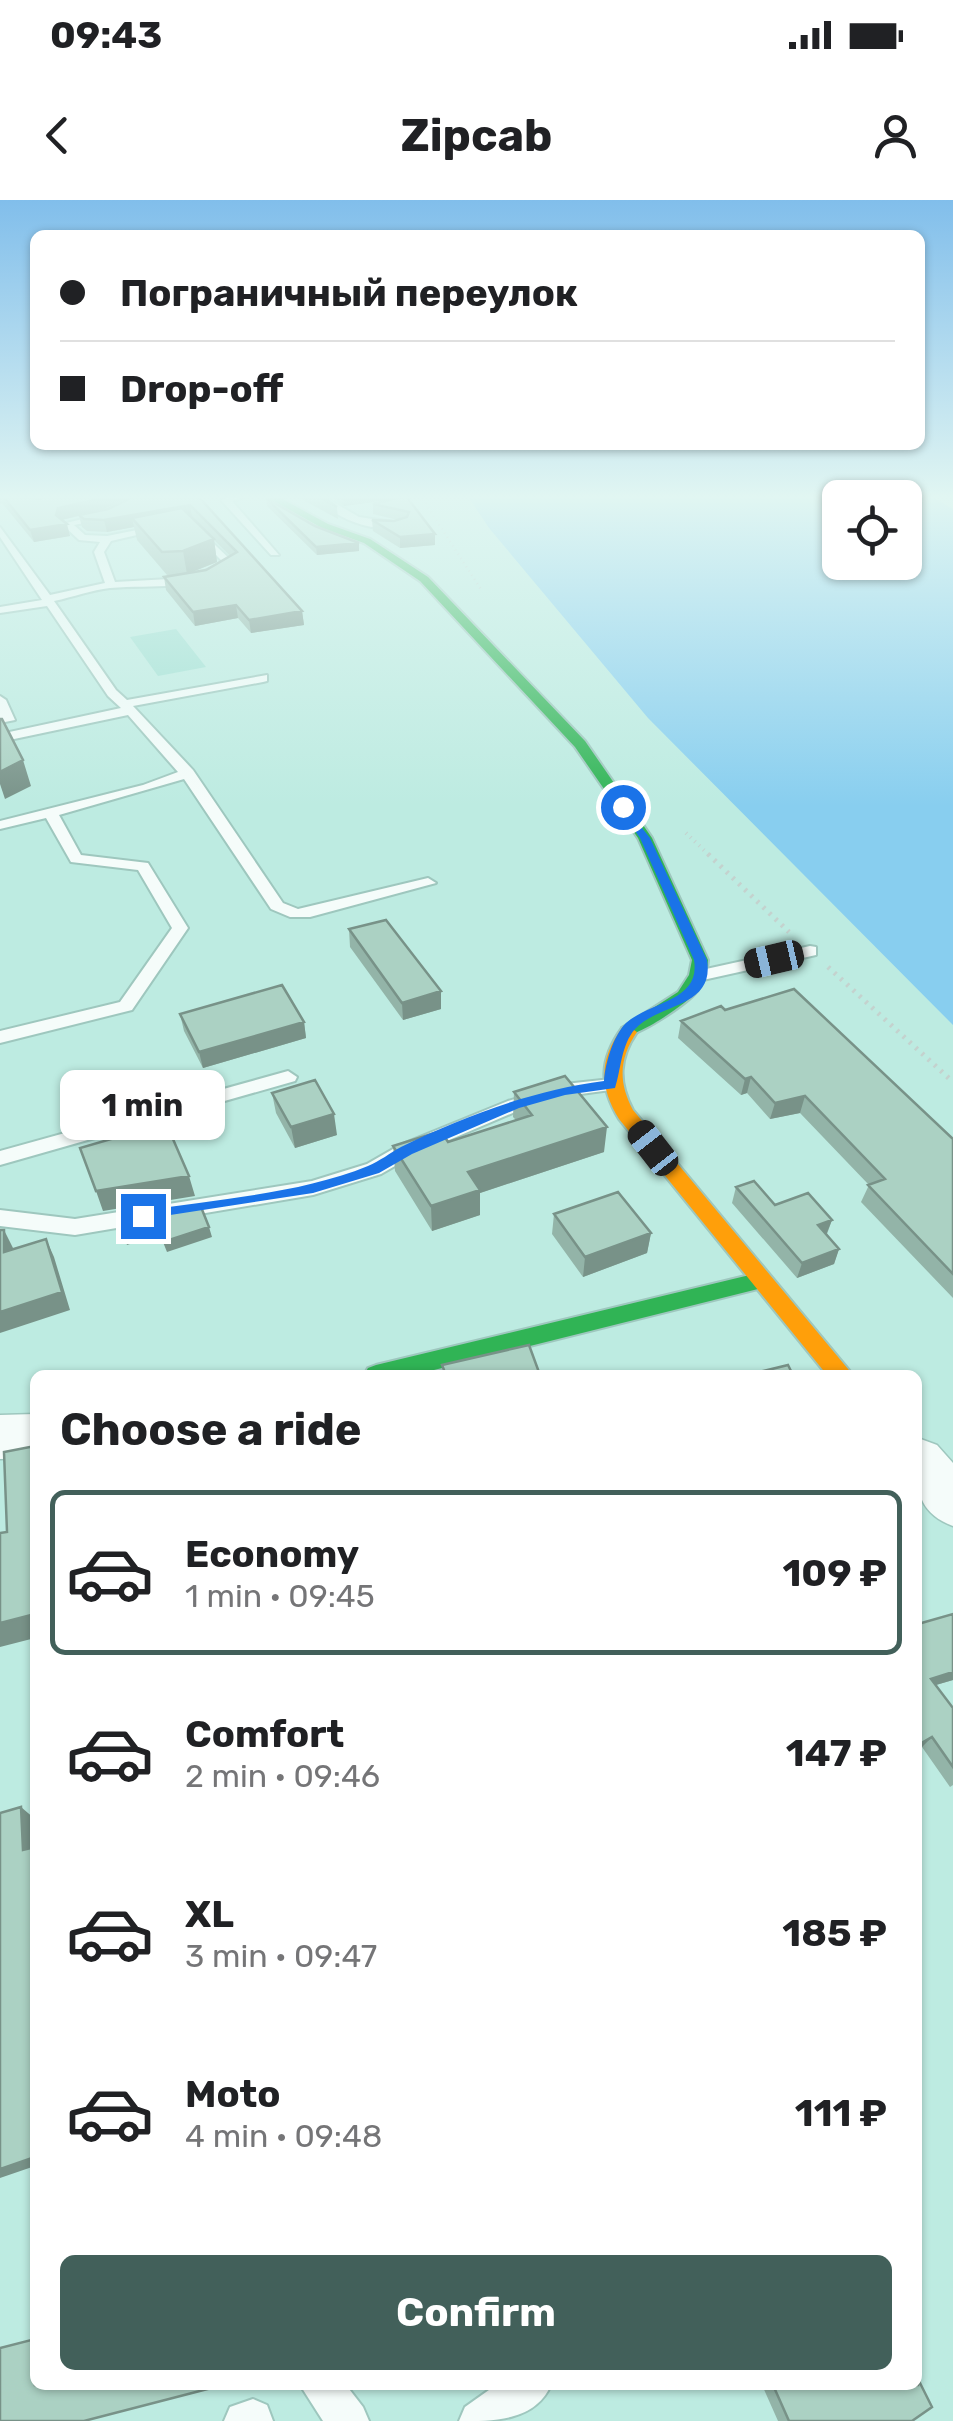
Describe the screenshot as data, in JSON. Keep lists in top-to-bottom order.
{
  "page": {
    "status": "09:43",
    "header": "Zipcab",
    "banner": ["Пограничный переулок", "Drop-off"],
    "bubble": "1 min",
    "heading": "Choose a ride",
    "list": [
      {
        "name": "Economy",
        "note": "1 min · 09:45",
        "value": "109 ₽"
      },
      {
        "name": "Comfort",
        "note": "2 min · 09:46",
        "value": "147 ₽"
      },
      {
        "name": "XL",
        "note": "3 min · 09:47",
        "value": "185 ₽"
      },
      {
        "name": "Moto",
        "note": "4 min · 09:48",
        "value": "111 ₽"
      }
    ],
    "buttons": "Confirm"
  }
}
